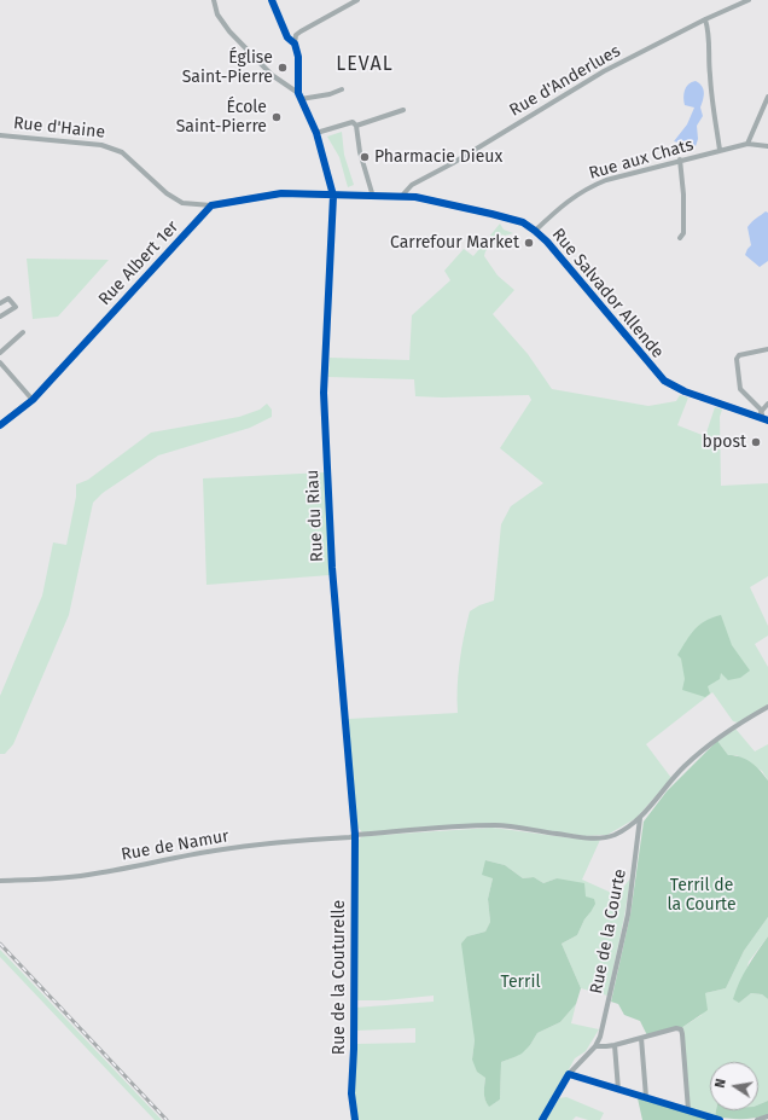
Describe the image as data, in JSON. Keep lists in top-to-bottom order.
{
  "streets": {
    "street": [
      "Rue d'Anderlues",
      "Rue d'Haine",
      "Rue aux Chats",
      "Rue Albert 1er",
      "Rue Salvador Allende",
      "Rue du Riau",
      "Rue de Namur",
      "Rue de la Courte",
      "Rue de la Couturelle"
    ]
  },
  "crossings": [
    ["Rue d'Anderlues", "Rue Salvador Allende"],
    ["Rue d'Haine", "Rue Albert 1er"],
    ["Rue aux Chats", "Rue Salvador Allende"],
    ["Rue Salvador Allende", "Rue du Riau"],
    ["Rue du Riau", "Rue de Namur"],
    ["Rue du Riau", "Rue de la Couturelle"],
    ["Rue de Namur", "Rue de la Courte"],
    ["Rue de Namur", "Rue de la Couturelle"]
  ],
  "districts": ["LEVAL"],
  "parks": ["Terril de la Courte", "Terril"],
  "places": [
    "Église Saint-Pierre",
    "École Saint-Pierre",
    "Pharmacie Dieux",
    "Carrefour Market",
    "bpost"
  ],
  "north": "left"
}
